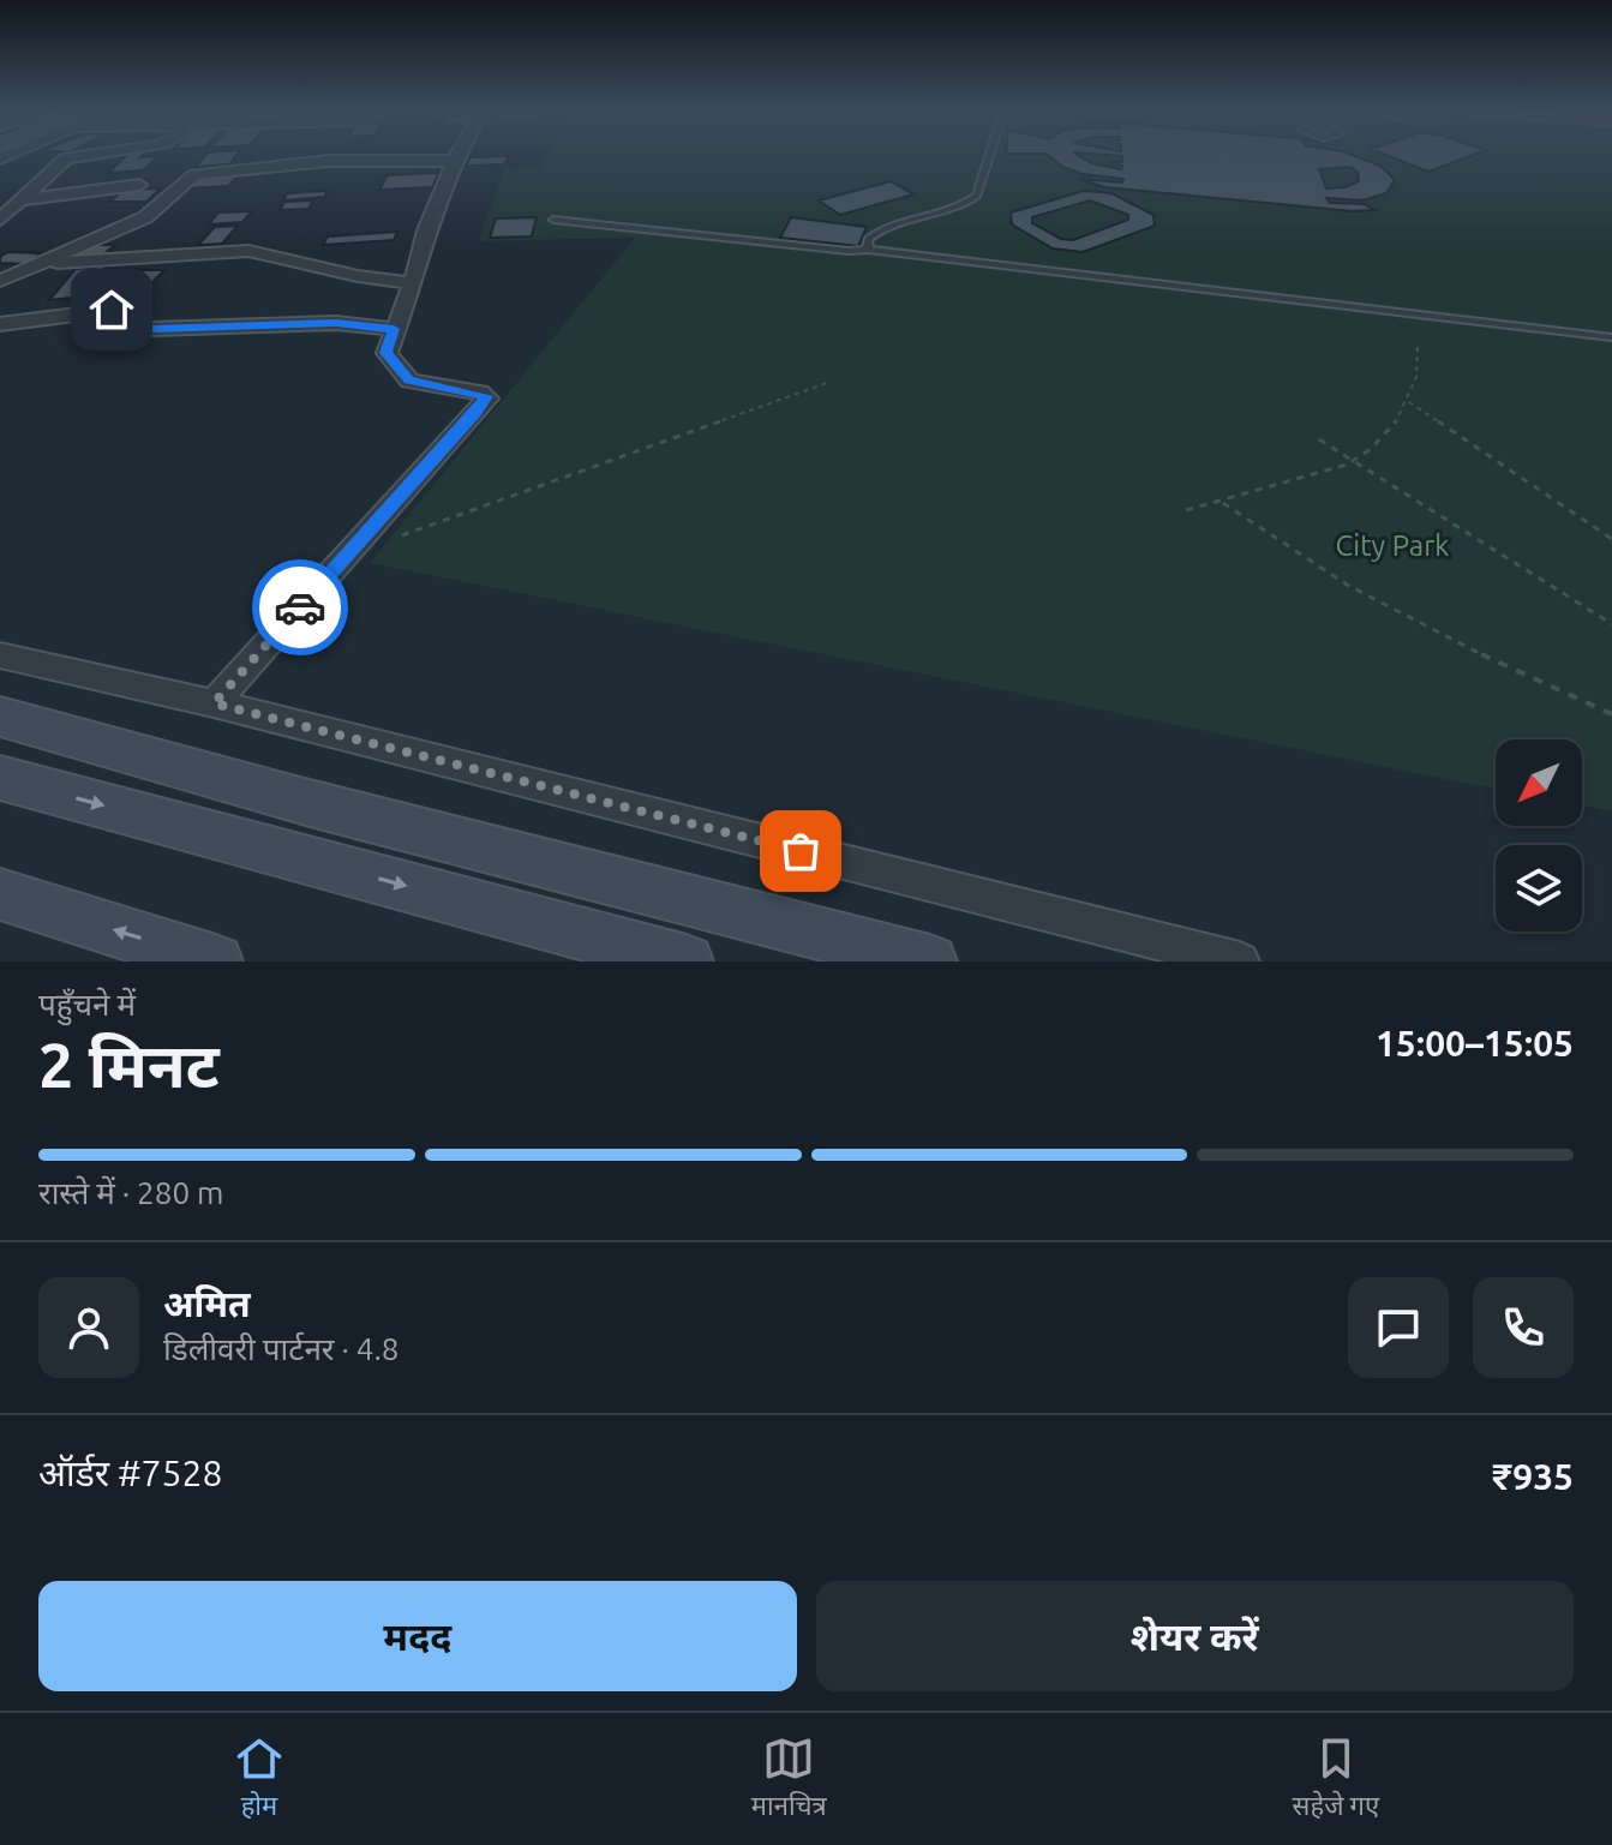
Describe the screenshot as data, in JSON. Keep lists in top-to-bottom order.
{
  "parks": ["City Park"],
  "north": "bottom left",
  "page": {
    "heading": ["2 मिनट", "पहुँचने में", "15:00–15:05"],
    "panel": [
      "अमित",
      "डिलीवरी पार्टनर · 4.8",
      "ऑर्डर #7528",
      "₹935"
    ],
    "bar": "रास्ते में · 280 m",
    "buttons": ["मदद", "शेयर करें"],
    "tabs": ["होम", "मानचित्र", "सहेजे गए"]
  }
}
